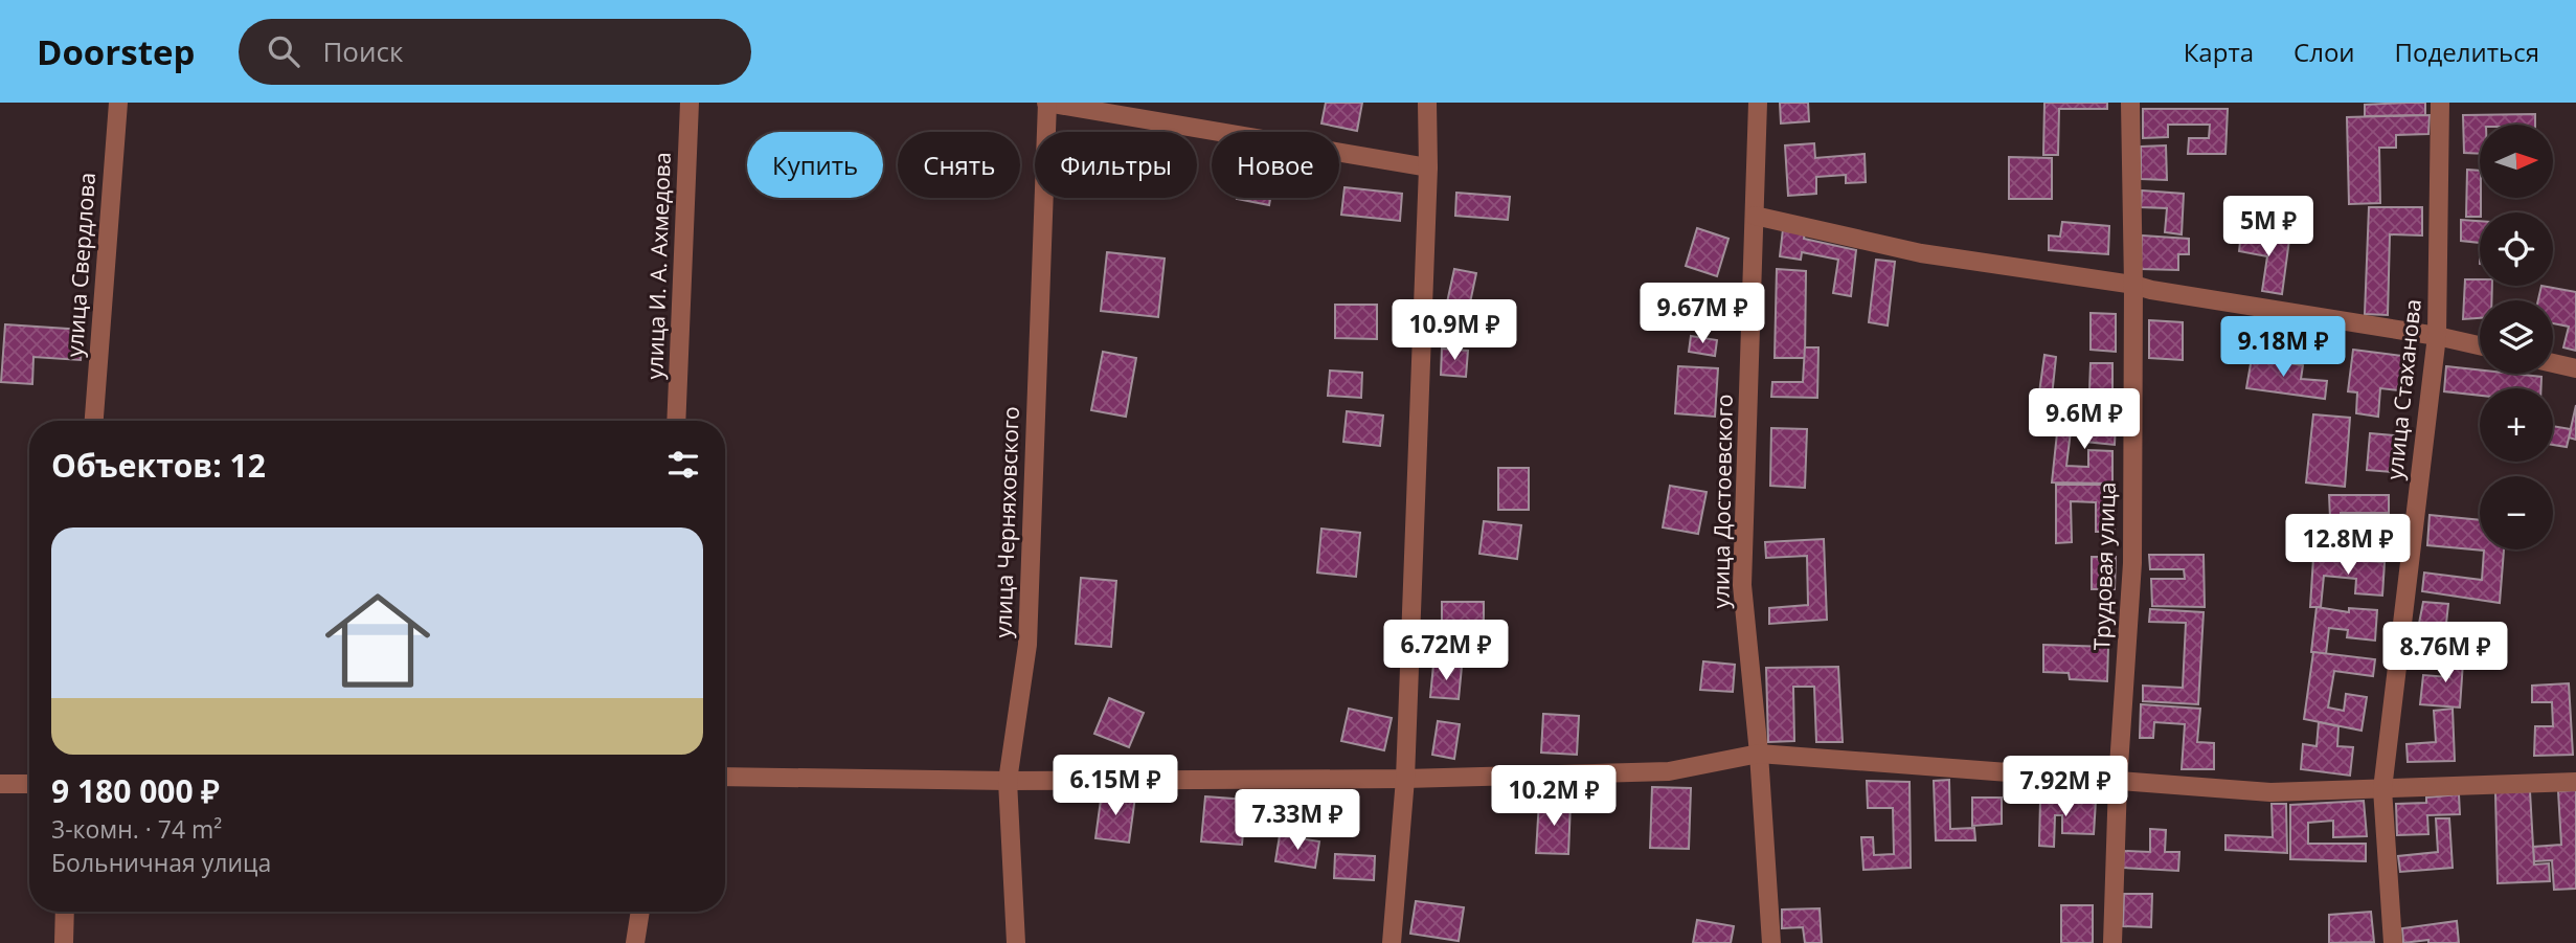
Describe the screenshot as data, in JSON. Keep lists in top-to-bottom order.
{
  "streets": {
    "street": [
      "улица Свердлова",
      "улица И. А. Ахмедова",
      "улица Стаханова",
      "улица Достоевского",
      "улица Черняховского",
      "Трудовая улица"
    ]
  },
  "north": "right",
  "page": {
    "header": "Doorstep",
    "search": "Поиск",
    "nav": ["Карта", "Слои", "Поделиться"],
    "map_buttons": ["+", "−"],
    "chip": [
      "Купить",
      "Снять",
      "Фильтры",
      "Новое"
    ],
    "price": [
      "5M ₽",
      "9.67M ₽",
      "10.9M ₽",
      "9.18M ₽",
      "9.6M ₽",
      "12.8M ₽",
      "6.72M ₽",
      "8.76M ₽",
      "6.15M ₽",
      "7.92M ₽",
      "10.2M ₽",
      "7.33M ₽"
    ],
    "heading": "Объектов: 12",
    "list": [
      {
        "name": "9 180 000 ₽",
        "note": "3-комн. · 74 m² · Больничная улица"
      }
    ]
  }
}
